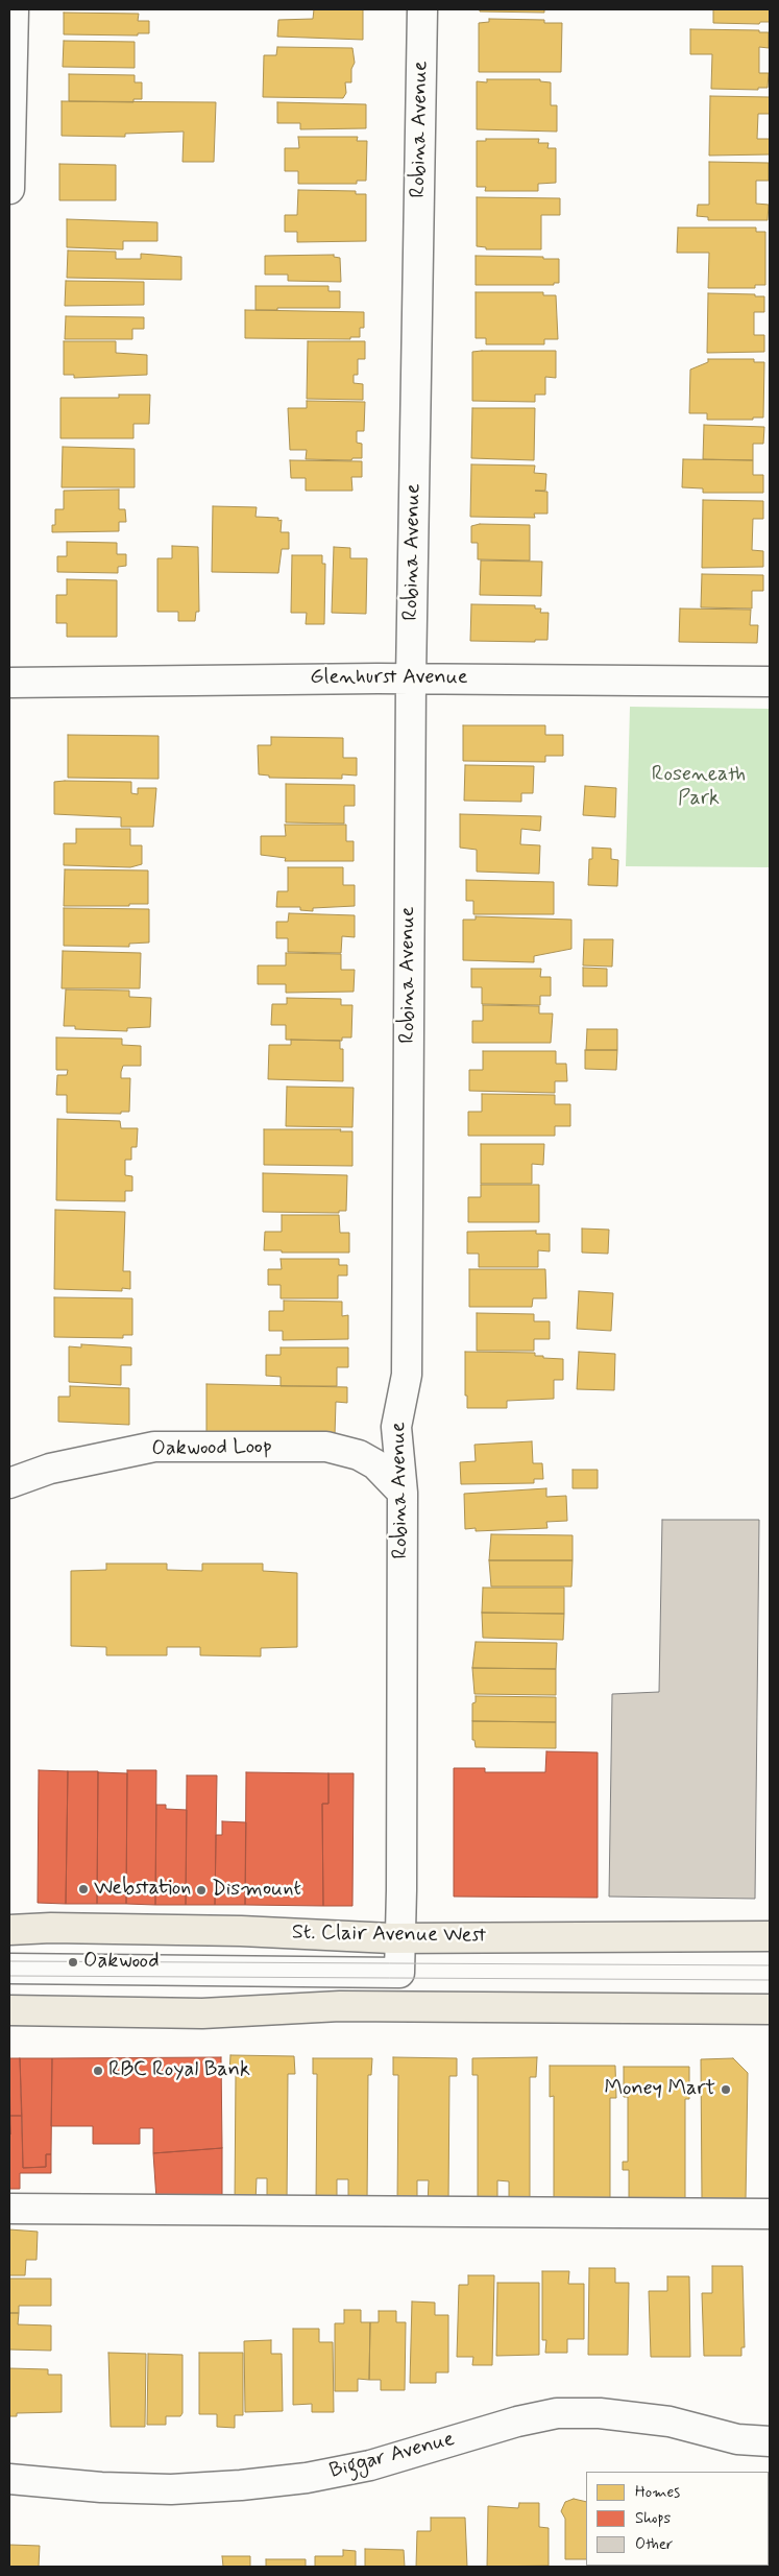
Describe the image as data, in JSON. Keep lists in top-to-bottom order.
{
  "streets": {
    "main road": ["St. Clair Avenue West"],
    "street": [
      "Robina Avenue",
      "Glenhurst Avenue",
      "Oakwood Loop",
      "Biggar Avenue"
    ]
  },
  "crossings": [
    ["Robina Avenue", "Glenhurst Avenue"],
    ["Robina Avenue", "Oakwood Loop"],
    ["Robina Avenue", "St. Clair Avenue West"]
  ],
  "parks": ["Roseneath Park"],
  "places": [
    "Webstation",
    "Dismount",
    "Oakwood",
    "RBC Royal Bank",
    "Money Mart"
  ],
  "legend": ["Homes", "Shops", "Other"]
}
